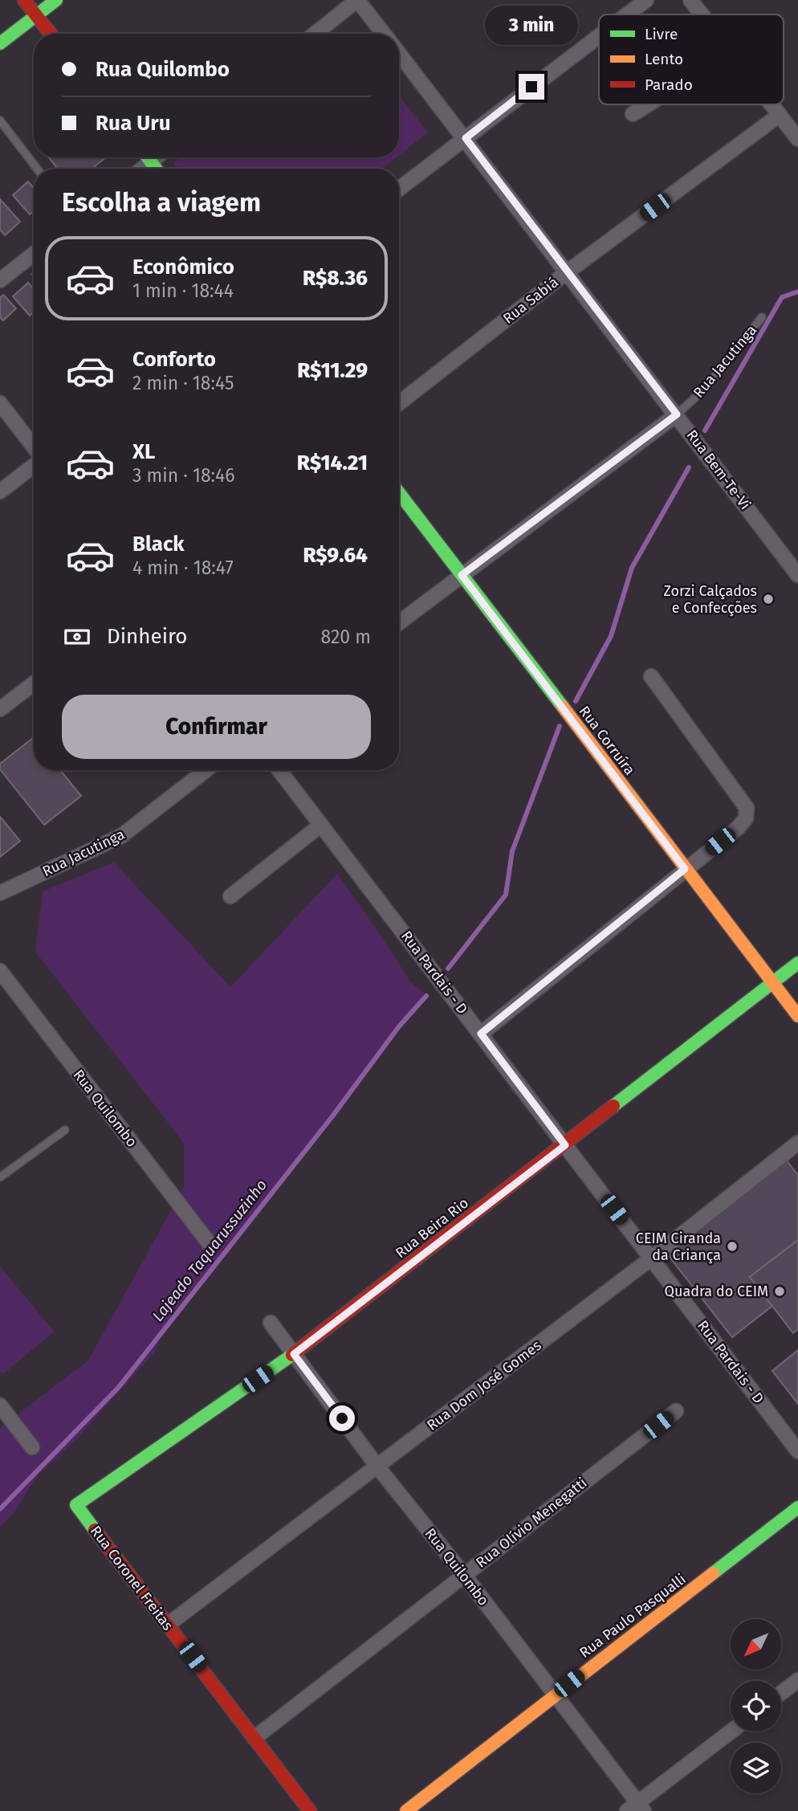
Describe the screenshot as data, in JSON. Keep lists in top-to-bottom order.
{
  "streets": {
    "street": [
      "Rua Sabiá",
      "Rua Jacutinga",
      "Rua Bem-Te-Vi",
      "Rua Corruíra",
      "Rua Pardais - D",
      "Rua Quilombo",
      "Rua Beira Rio",
      "Rua Dom José Gomes",
      "Rua Olívio Menegatti",
      "Rua Coronel Freitas",
      "Rua Paulo Pasqualli"
    ]
  },
  "crossings": [
    ["Rua Sabiá", "Rua Bem-Te-Vi"],
    ["Rua Jacutinga", "Rua Bem-Te-Vi"],
    ["Rua Jacutinga", "Rua Corruíra"],
    ["Rua Corruíra", "Rua Beira Rio"],
    ["Rua Pardais - D", "Rua Beira Rio"],
    ["Rua Pardais - D", "Rua Dom José Gomes"],
    ["Rua Quilombo", "Rua Beira Rio"],
    ["Rua Quilombo", "Rua Dom José Gomes"],
    ["Rua Quilombo", "Rua Olívio Menegatti"],
    ["Rua Quilombo", "Rua Paulo Pasqualli"],
    ["Rua Beira Rio", "Rua Coronel Freitas"],
    ["Rua Dom José Gomes", "Rua Coronel Freitas"],
    ["Rua Olívio Menegatti", "Rua Coronel Freitas"]
  ],
  "water": ["Lajeado Taquarussuzinho"],
  "places": ["Zorzi Calçados e Confecções", "CEIM Ciranda da Criança", "Quadra do CEIM"],
  "legend": ["Livre", "Lento", "Parado"],
  "north": "bottom left",
  "page": {
    "bubble": "3 min",
    "banner": ["Rua Quilombo", "Rua Uru"],
    "heading": "Escolha a viagem",
    "list": [
      {
        "name": "Econômico",
        "note": "1 min · 18:44",
        "value": "R$8.36"
      },
      {
        "name": "Conforto",
        "note": "2 min · 18:45",
        "value": "R$11.29"
      },
      {
        "name": "XL",
        "note": "3 min · 18:46",
        "value": "R$14.21"
      },
      {
        "name": "Black",
        "note": "4 min · 18:47",
        "value": "R$9.64"
      }
    ],
    "pay": ["Dinheiro", "820 m"],
    "buttons": "Confirmar"
  }
}
